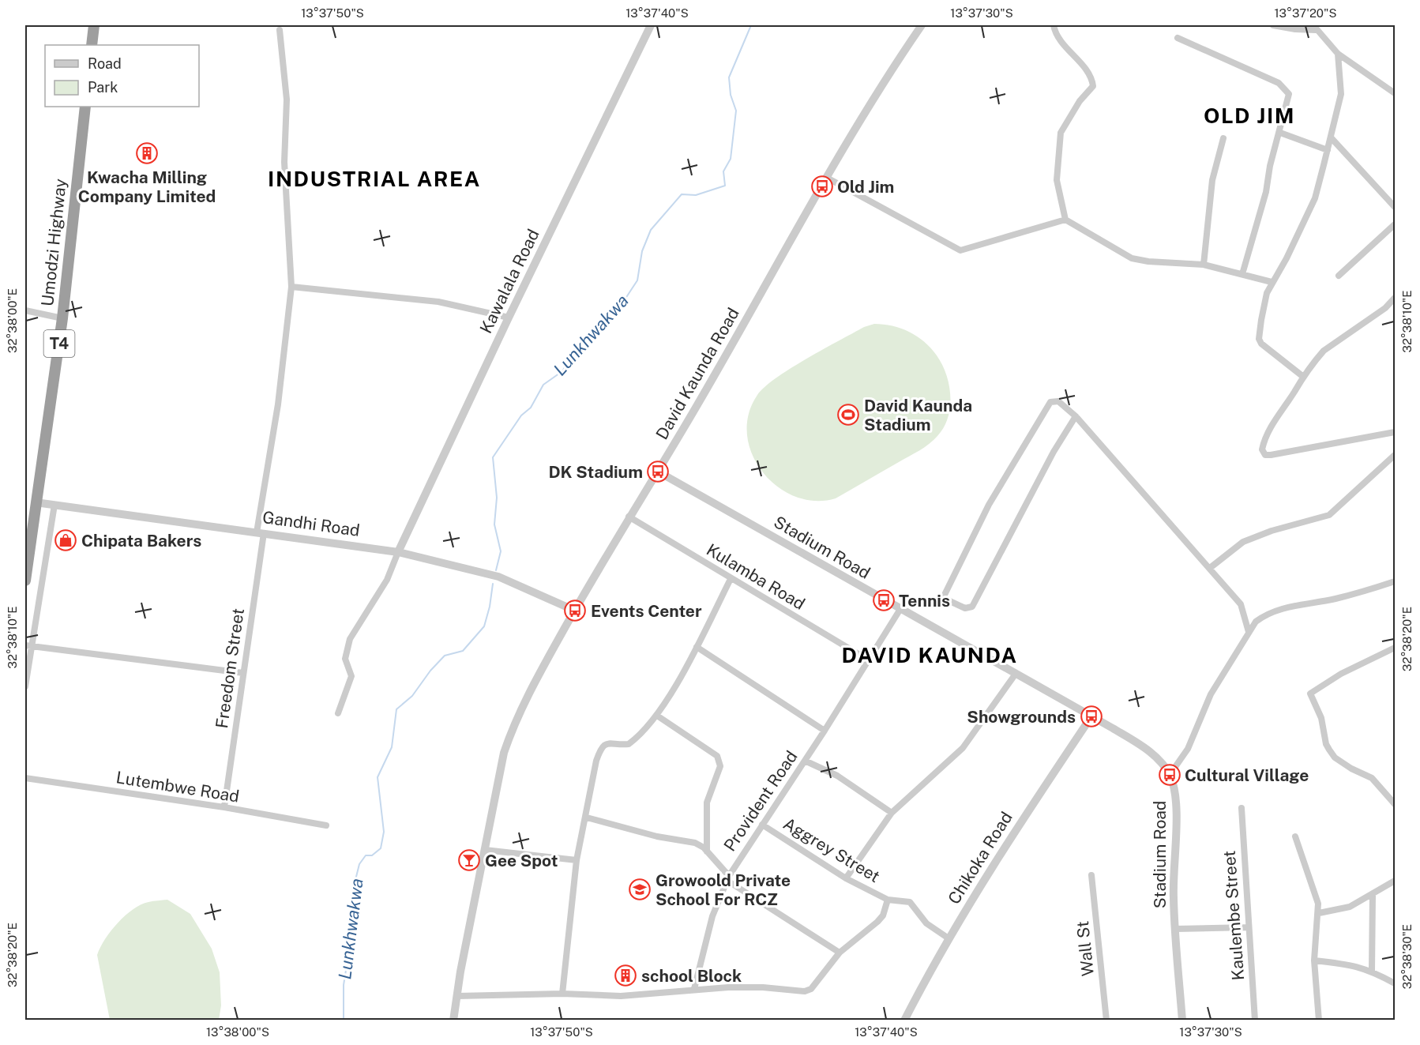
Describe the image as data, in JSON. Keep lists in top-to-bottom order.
{
  "streets": {
    "highway": ["Umodzi Highway", "T4"],
    "street": [
      "Kawalala Road",
      "David Kaunda Road",
      "Gandhi Road",
      "Stadium Road",
      "Kulamba Road",
      "Freedom Street",
      "Lutembwe Road",
      "Provident Road",
      "Aggrey Street",
      "Chikoka Road",
      "Kaulembe Street",
      "Wall St"
    ]
  },
  "crossings": [
    ["Umodzi Highway", "Gandhi Road"],
    ["Kawalala Road", "Gandhi Road"],
    ["David Kaunda Road", "Gandhi Road"],
    ["David Kaunda Road", "Stadium Road"],
    ["David Kaunda Road", "Kulamba Road"],
    ["Gandhi Road", "Freedom Street"],
    ["Stadium Road", "Provident Road"],
    ["Stadium Road", "Chikoka Road"],
    ["Kulamba Road", "Provident Road"],
    ["Freedom Street", "Lutembwe Road"],
    ["Provident Road", "Aggrey Street"],
    ["Aggrey Street", "Chikoka Road"]
  ],
  "districts": ["OLD JIM", "INDUSTRIAL AREA", "DAVID KAUNDA"],
  "water": ["Lunkhwakwa"],
  "places": {
    "building": ["Kwacha Milling Company Limited", "school Block"],
    "bus stop": [
      "Old Jim",
      "DK Stadium",
      "Tennis",
      "Events Center",
      "Showgrounds",
      "Cultural Village"
    ],
    "sports": ["David Kaunda Stadium"],
    "shop": ["Chipata Bakers"],
    "bar": ["Gee Spot"],
    "school or university": ["Growoold Private School For RCZ"]
  },
  "legend": ["Road", "Park"],
  "coordinates": [
    "13°37'50\"S",
    "13°37'40\"S",
    "13°37'30\"S",
    "13°37'20\"S",
    "32°38'00\"E",
    "32°38'10\"E",
    "32°38'20\"E",
    "32°38'30\"E",
    "13°38'00\"S"
  ]
}
